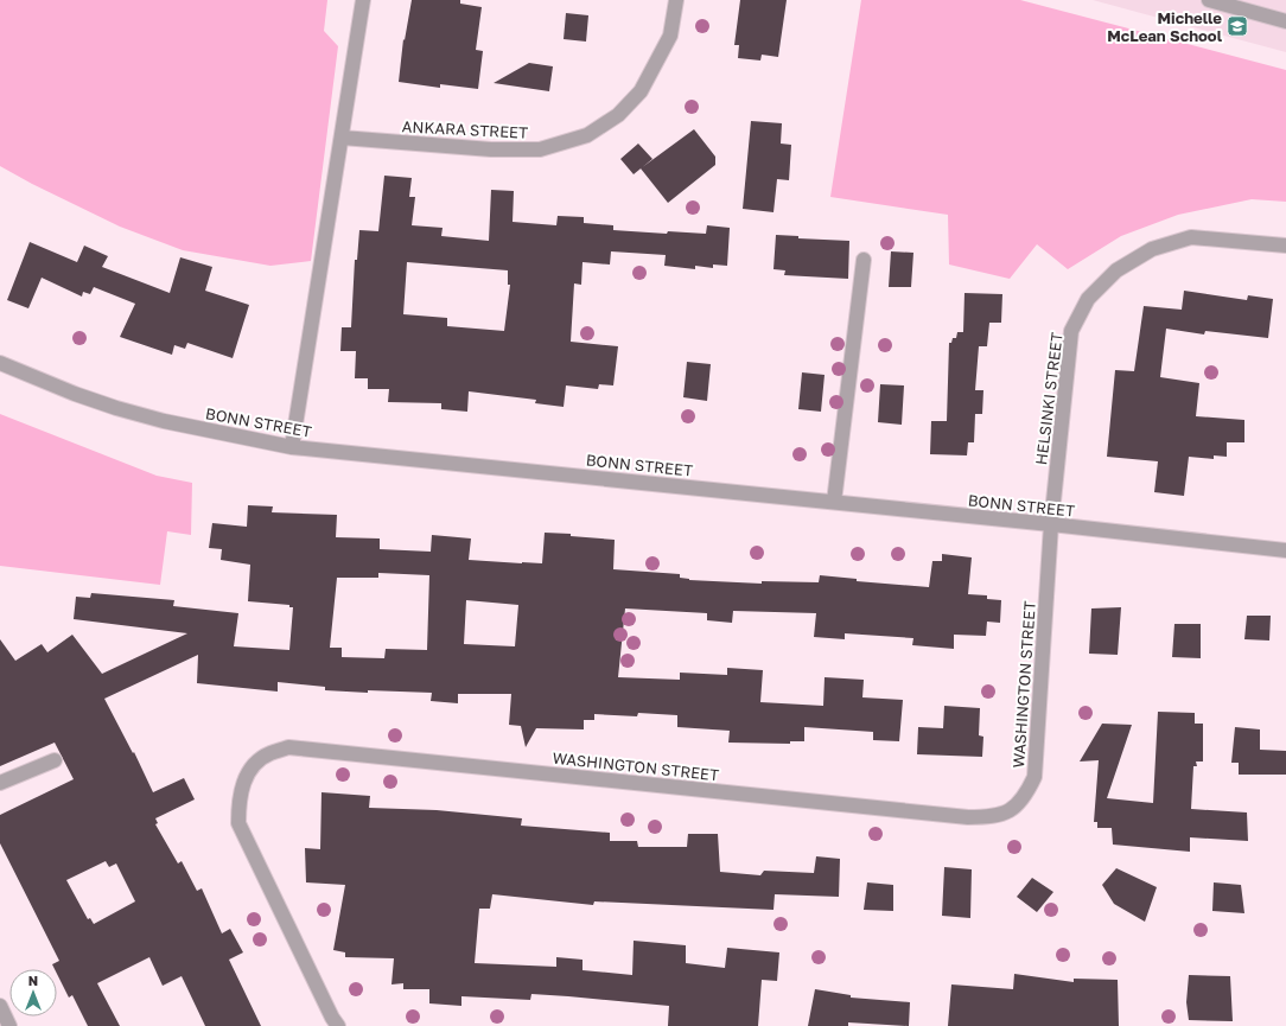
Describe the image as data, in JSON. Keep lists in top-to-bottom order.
{
  "streets": {
    "street": [
      "ANKARA STREET",
      "HELSINKI STREET",
      "BONN STREET",
      "WASHINGTON STREET"
    ]
  },
  "crossings": [
    ["HELSINKI STREET", "BONN STREET"],
    ["HELSINKI STREET", "WASHINGTON STREET"],
    ["BONN STREET", "WASHINGTON STREET"]
  ],
  "places": {
    "school or university": ["Michelle McLean School"]
  },
  "north": "top"
}
